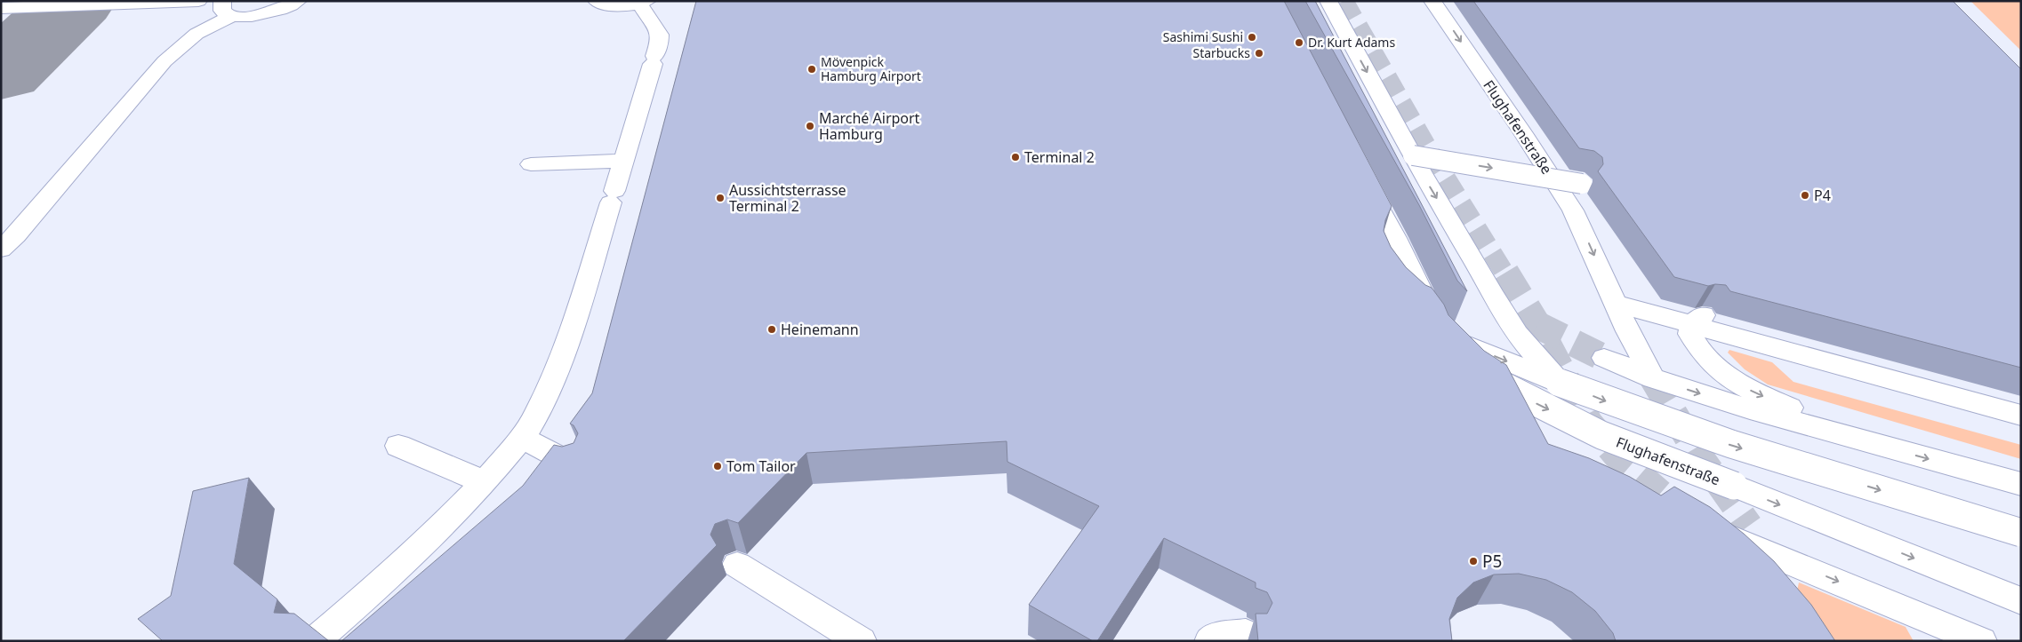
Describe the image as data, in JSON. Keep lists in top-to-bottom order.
{
  "streets": {
    "street": ["Flughafenstraße"]
  },
  "places": [
    "Sashimi Sushi",
    "Dr. Kurt Adams",
    "Starbucks",
    "Mövenpick Hamburg Airport",
    "Marché Airport Hamburg",
    "Terminal 2",
    "P4",
    "Aussichtsterrasse Terminal 2",
    "Heinemann",
    "Tom Tailor",
    "P5"
  ]
}
